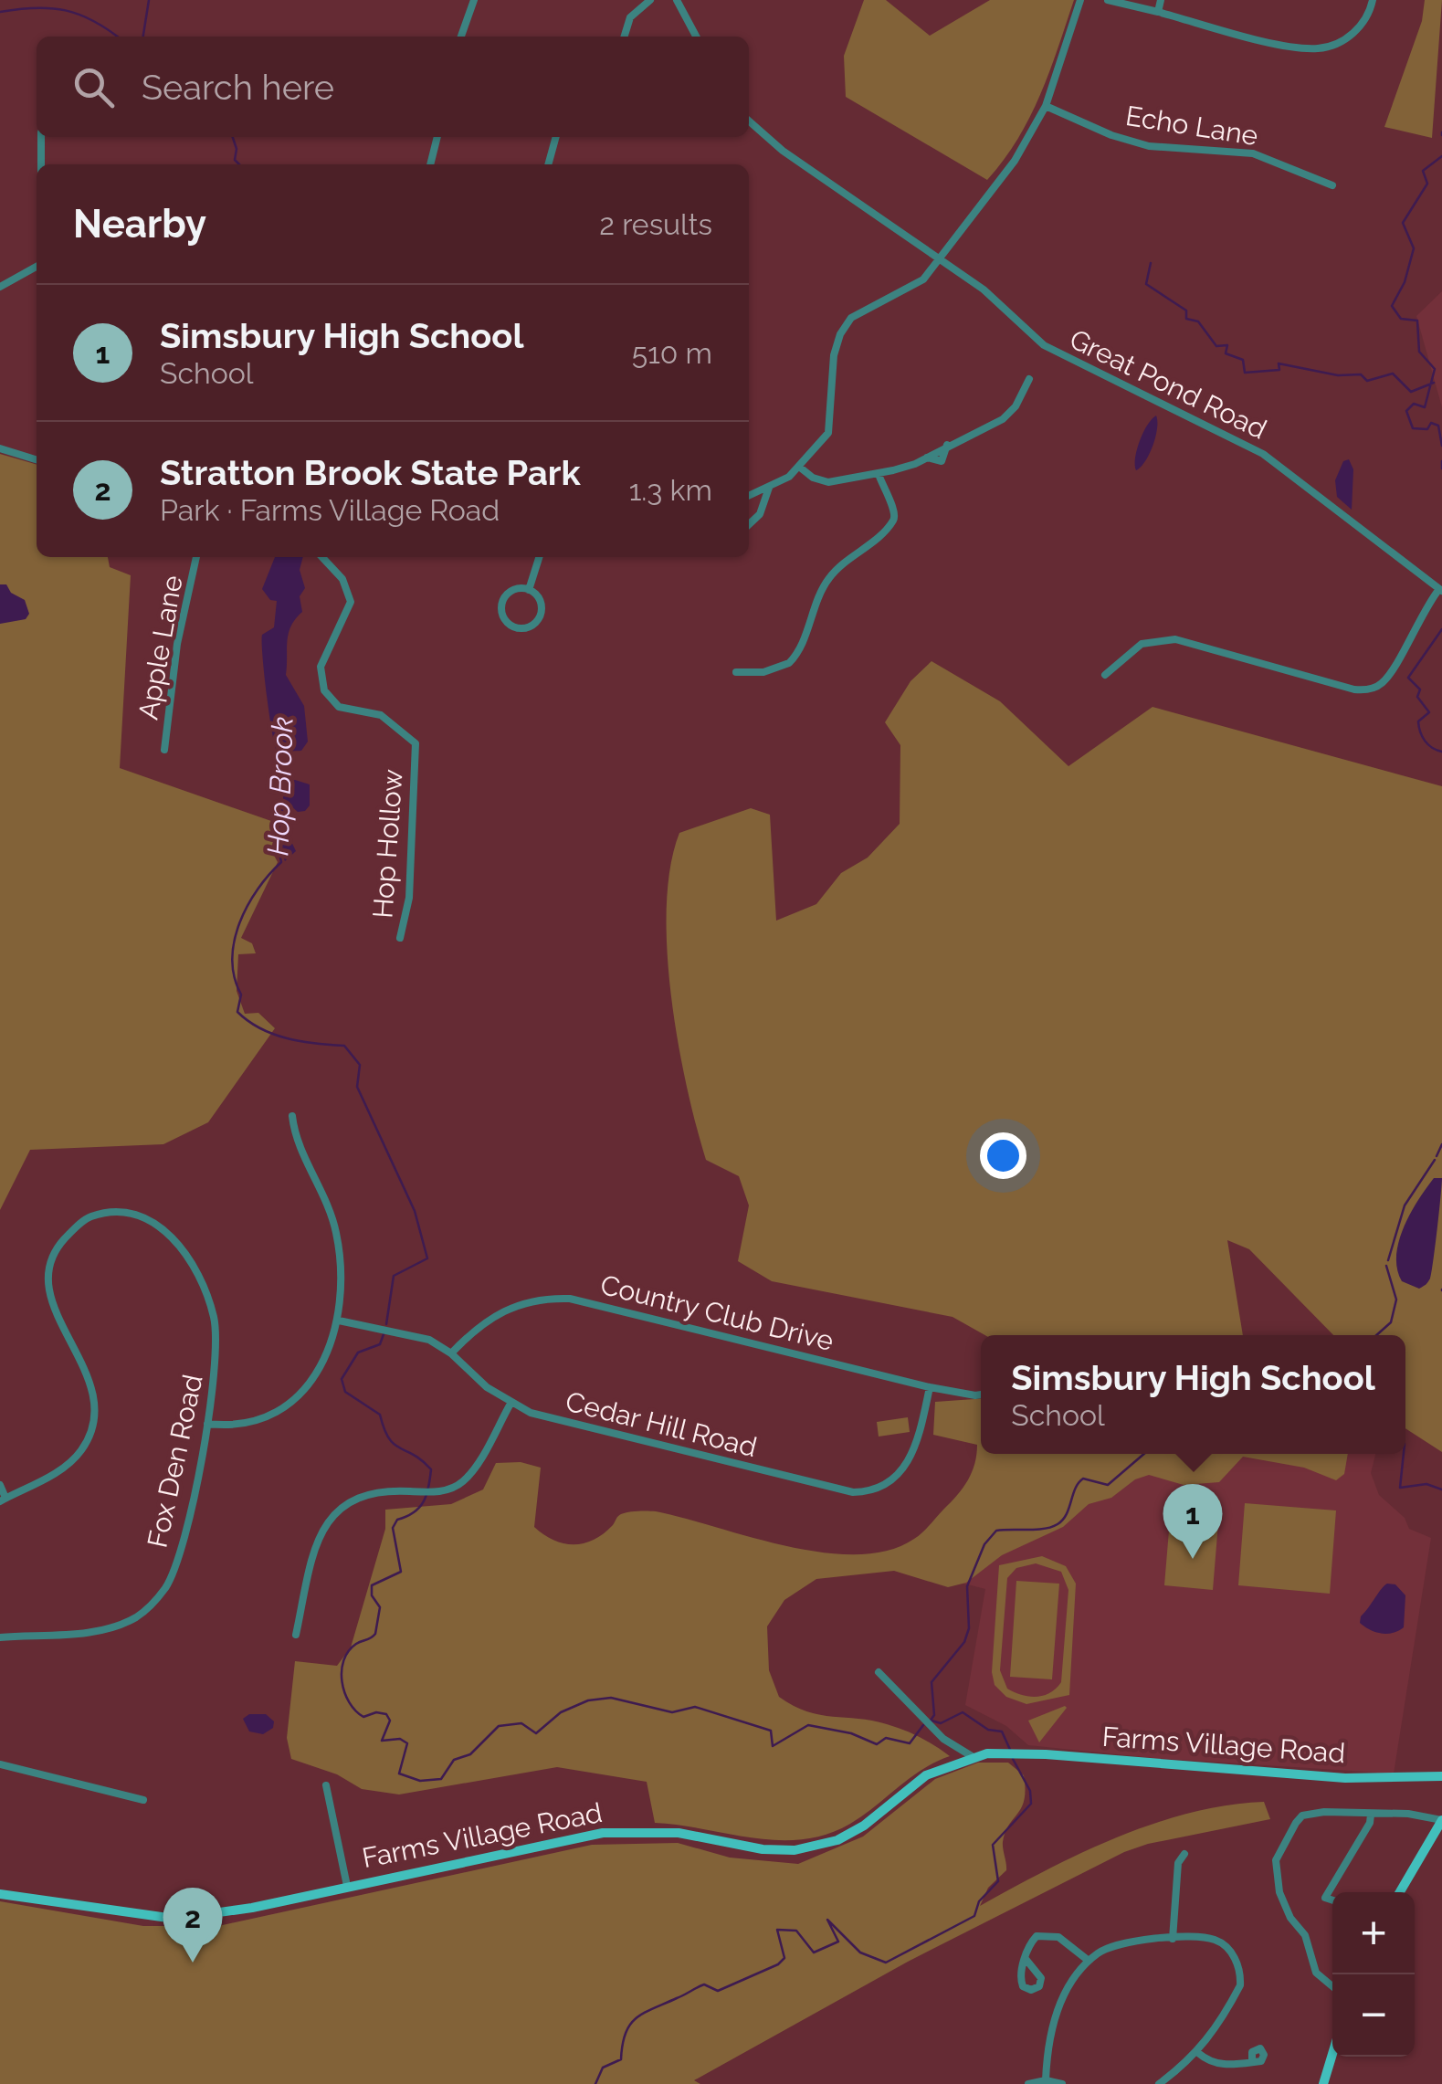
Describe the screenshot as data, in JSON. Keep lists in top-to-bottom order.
{
  "streets": {
    "main road": ["Farms Village Road"],
    "street": [
      "Echo Lane",
      "Great Pond Road",
      "Apple Lane",
      "Hop Hollow",
      "Country Club Drive",
      "Cedar Hill Road",
      "Fox Den Road"
    ]
  },
  "crossings": [
    ["Country Club Drive", "Cedar Hill Road"]
  ],
  "water": ["Hop Brook"],
  "page": {
    "search": "Search here",
    "heading": ["Nearby", "2 results"],
    "list": [
      {
        "mark": "1",
        "name": "Simsbury High School",
        "note": "School",
        "value": "510 m"
      },
      {
        "mark": "2",
        "name": "Stratton Brook State Park",
        "note": "Park · Farms Village Road",
        "value": "1.3 km"
      }
    ],
    "popup": ["Simsbury High School", "School"],
    "pins": ["1", "2"],
    "map_buttons": ["+", "−"]
  }
}
